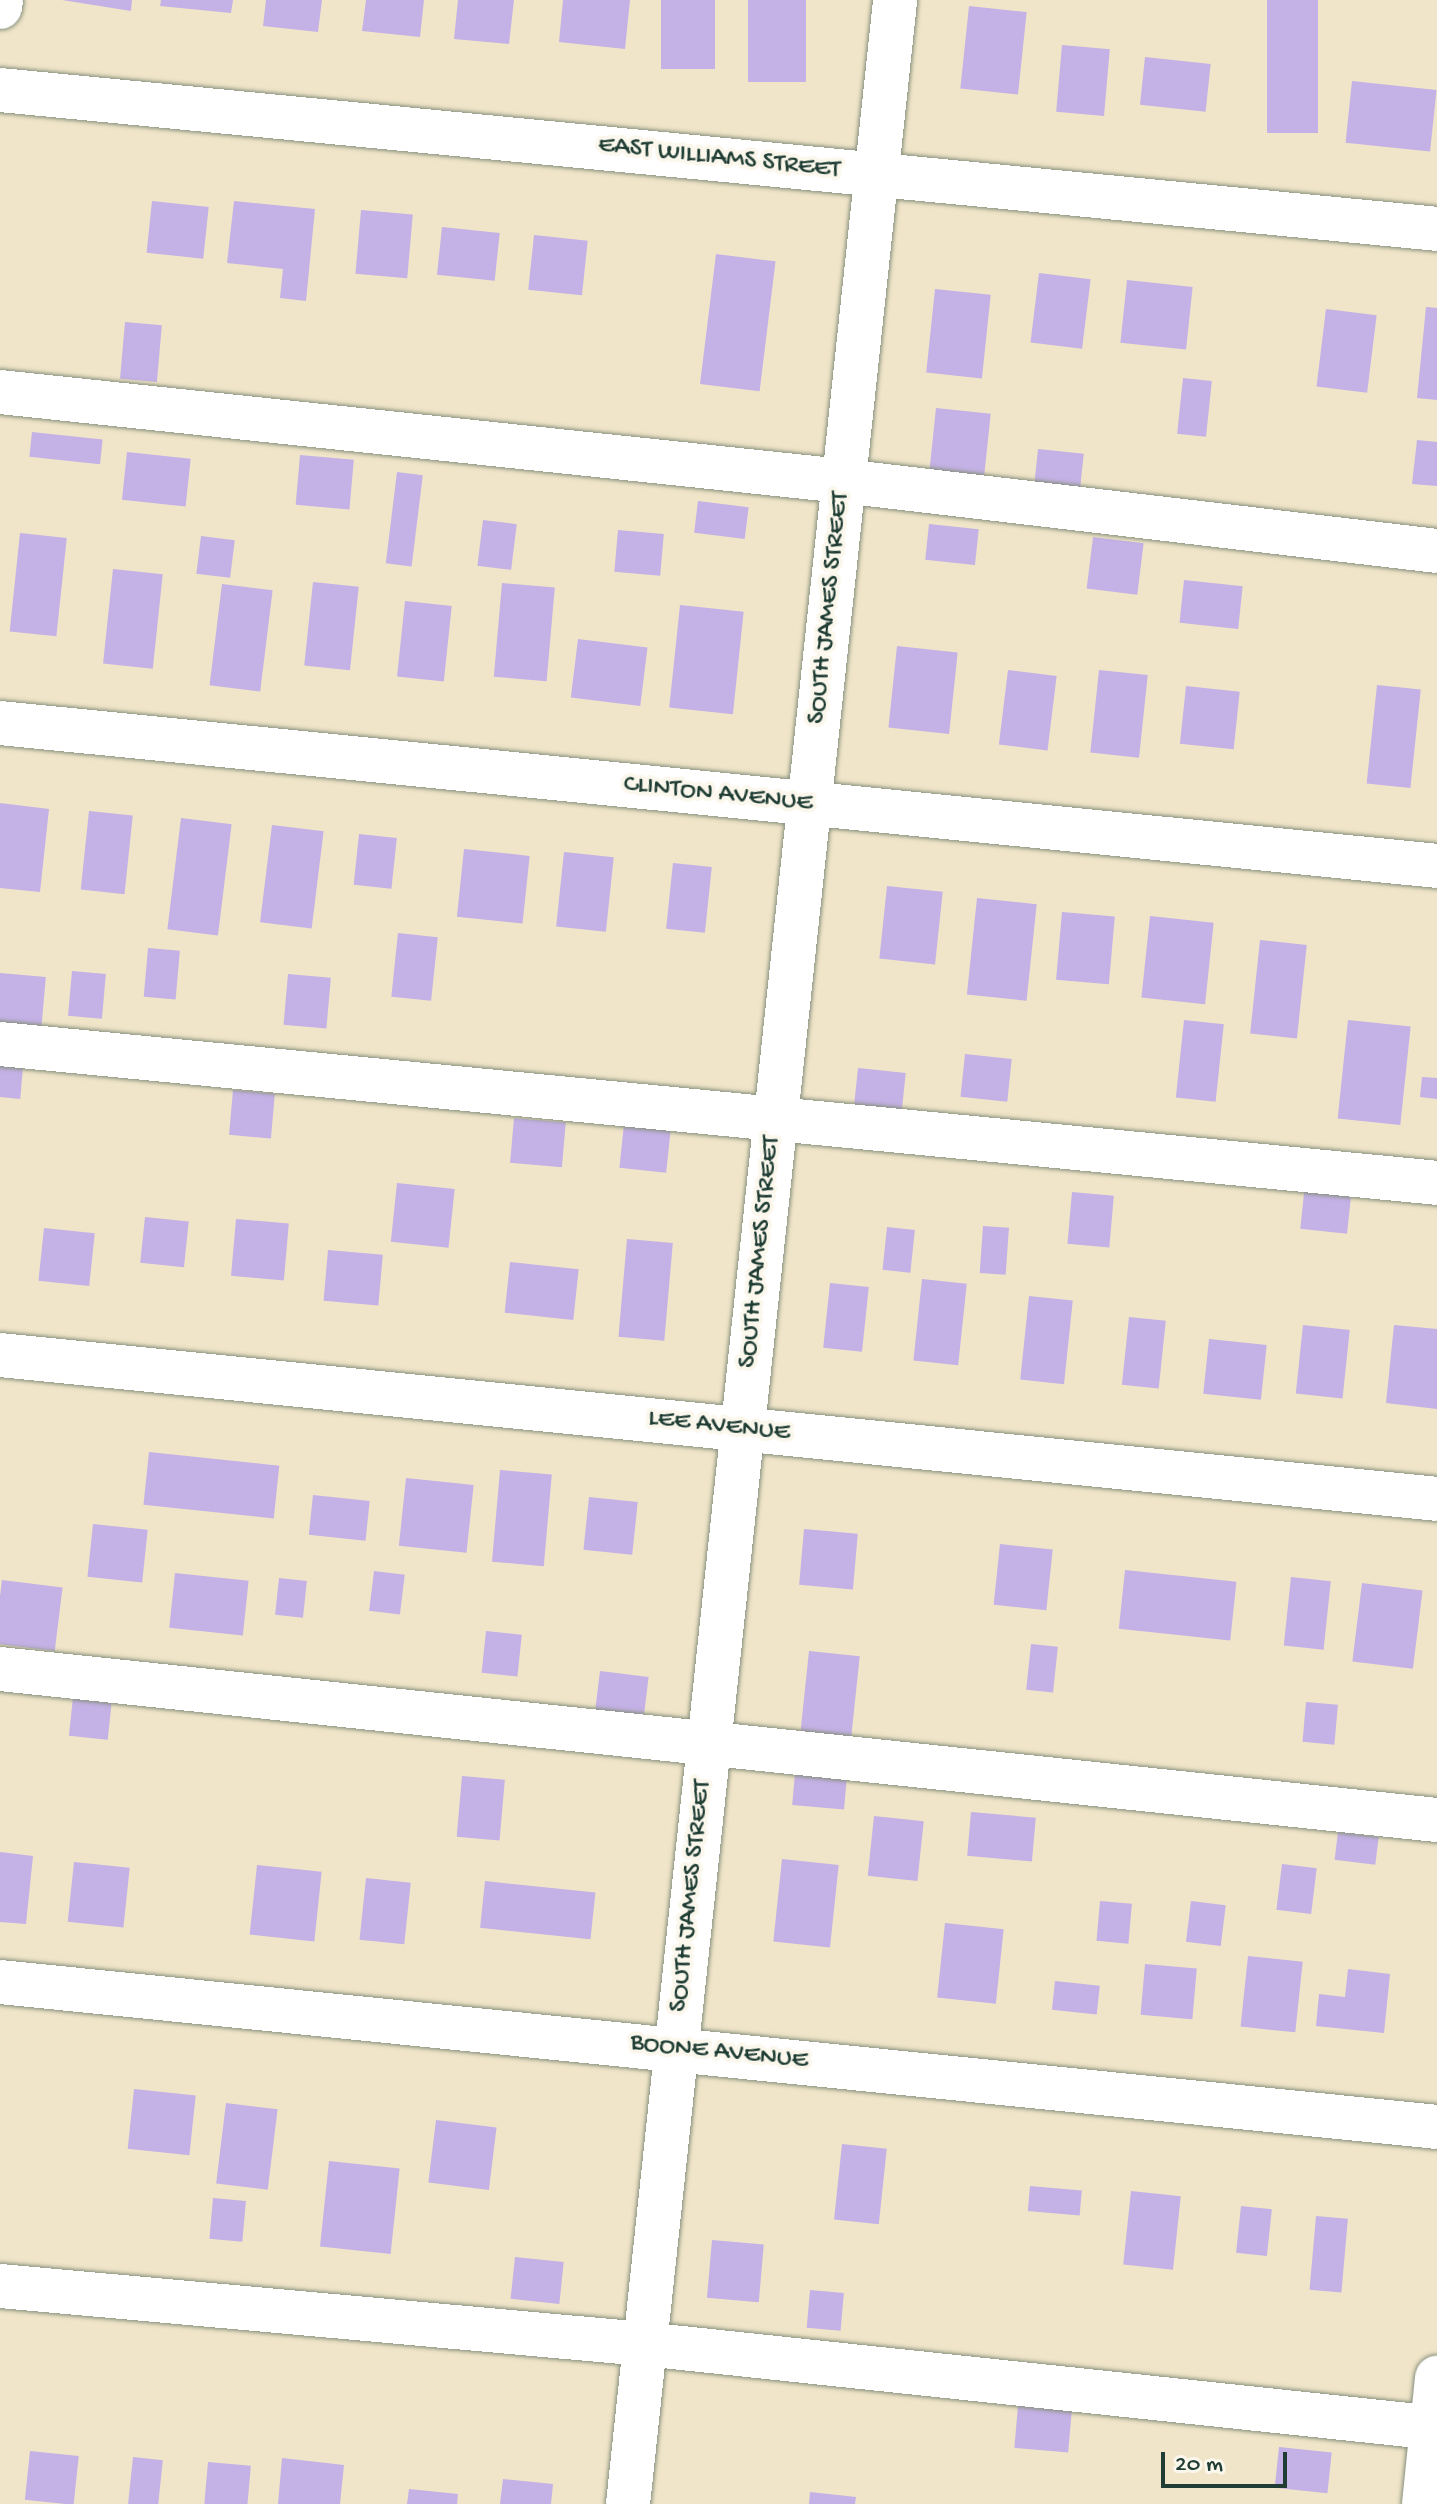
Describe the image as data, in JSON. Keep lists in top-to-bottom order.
{
  "streets": {
    "street": [
      "EAST WILLIAMS STREET",
      "SOUTH JAMES STREET",
      "CLINTON AVENUE",
      "LEE AVENUE",
      "BOONE AVENUE"
    ]
  },
  "crossings": [
    ["EAST WILLIAMS STREET", "SOUTH JAMES STREET"],
    ["SOUTH JAMES STREET", "CLINTON AVENUE"],
    ["SOUTH JAMES STREET", "LEE AVENUE"],
    ["SOUTH JAMES STREET", "BOONE AVENUE"]
  ],
  "scale_bar": "20 m"
}
